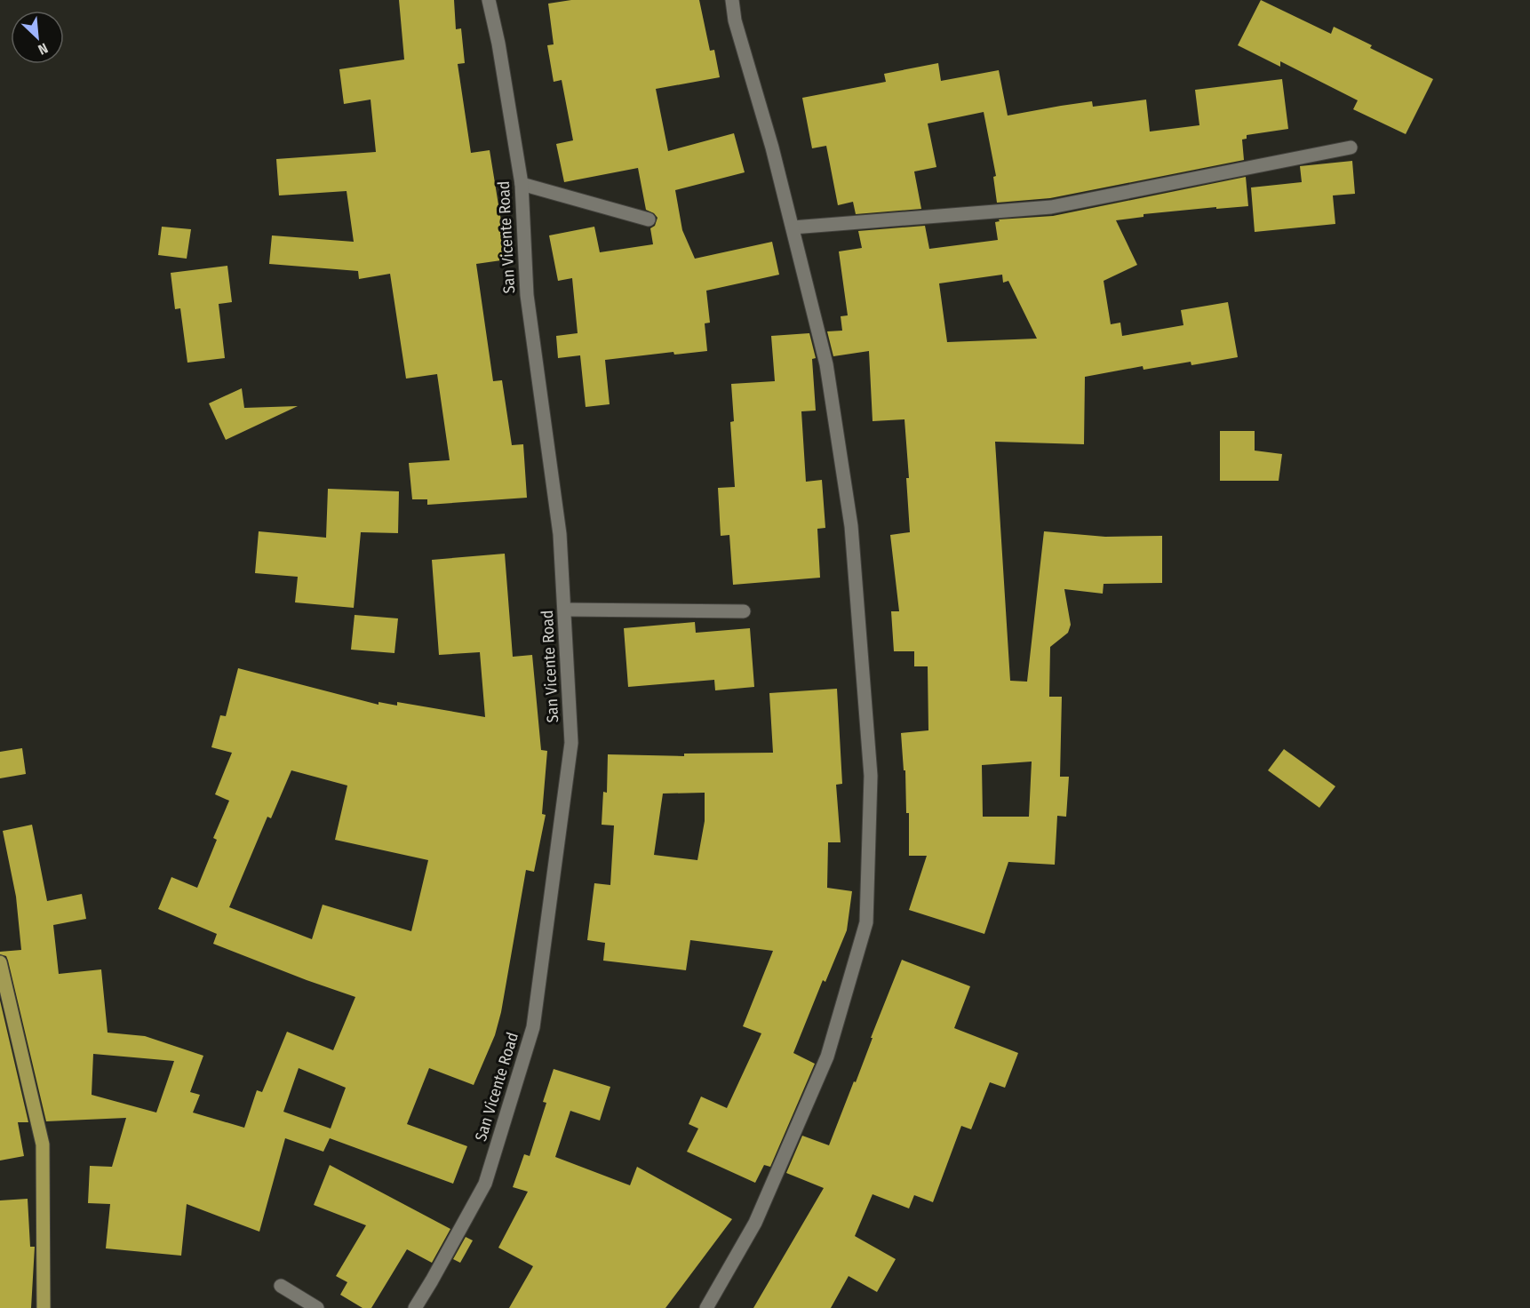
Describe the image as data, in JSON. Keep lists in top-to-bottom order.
{
  "streets": {
    "street": ["San Vicente Road"]
  },
  "north": "bottom right"
}
